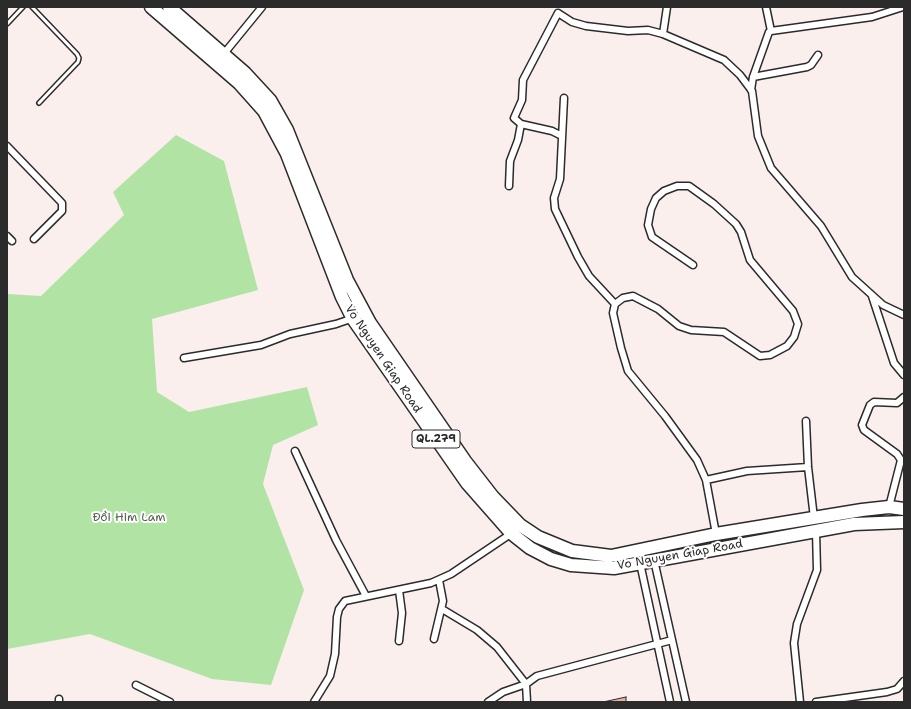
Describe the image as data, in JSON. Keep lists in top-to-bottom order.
{
  "streets": {
    "highway": ["Vo Nguyen Giap Road", "QL.279"]
  },
  "parks": ["Đồi Him Lam"]
}
